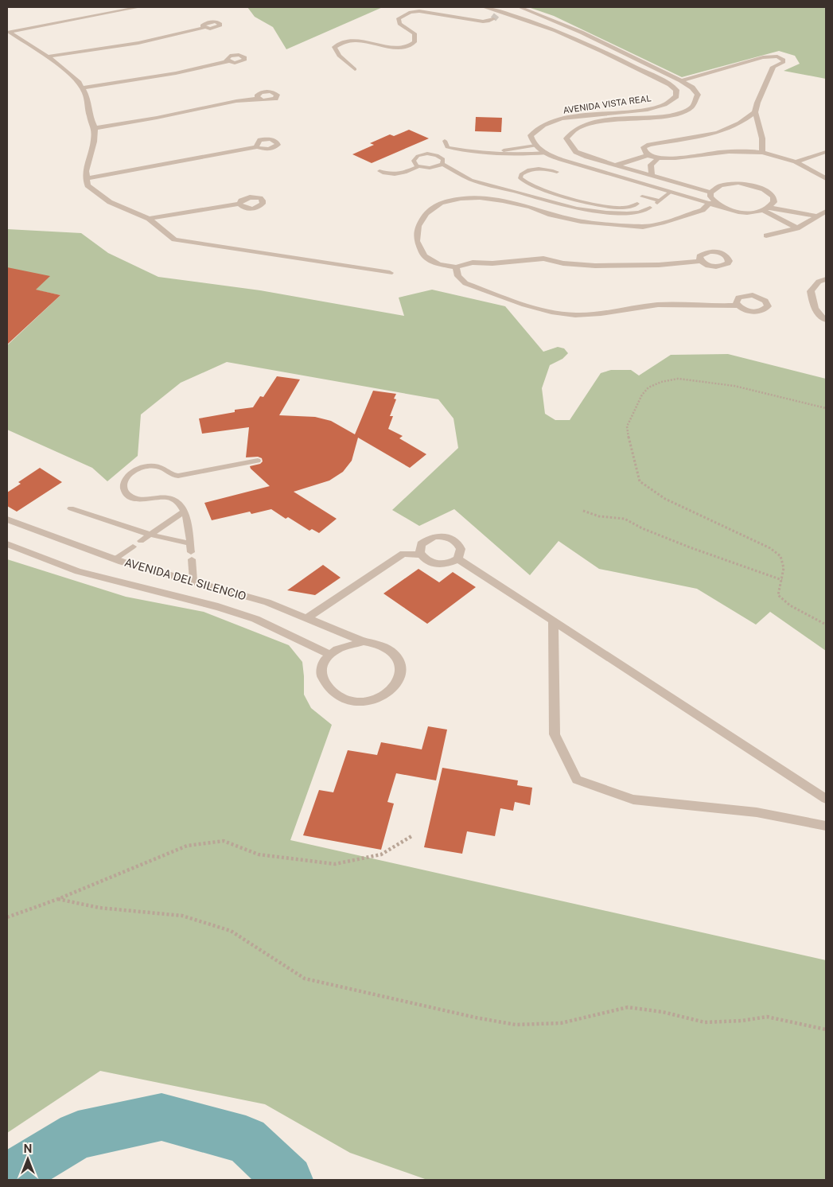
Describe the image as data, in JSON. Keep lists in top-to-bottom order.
{
  "streets": {
    "street": ["AVENIDA VISTA REAL", "AVENIDA DEL SILENCIO"]
  },
  "north": "top"
}
